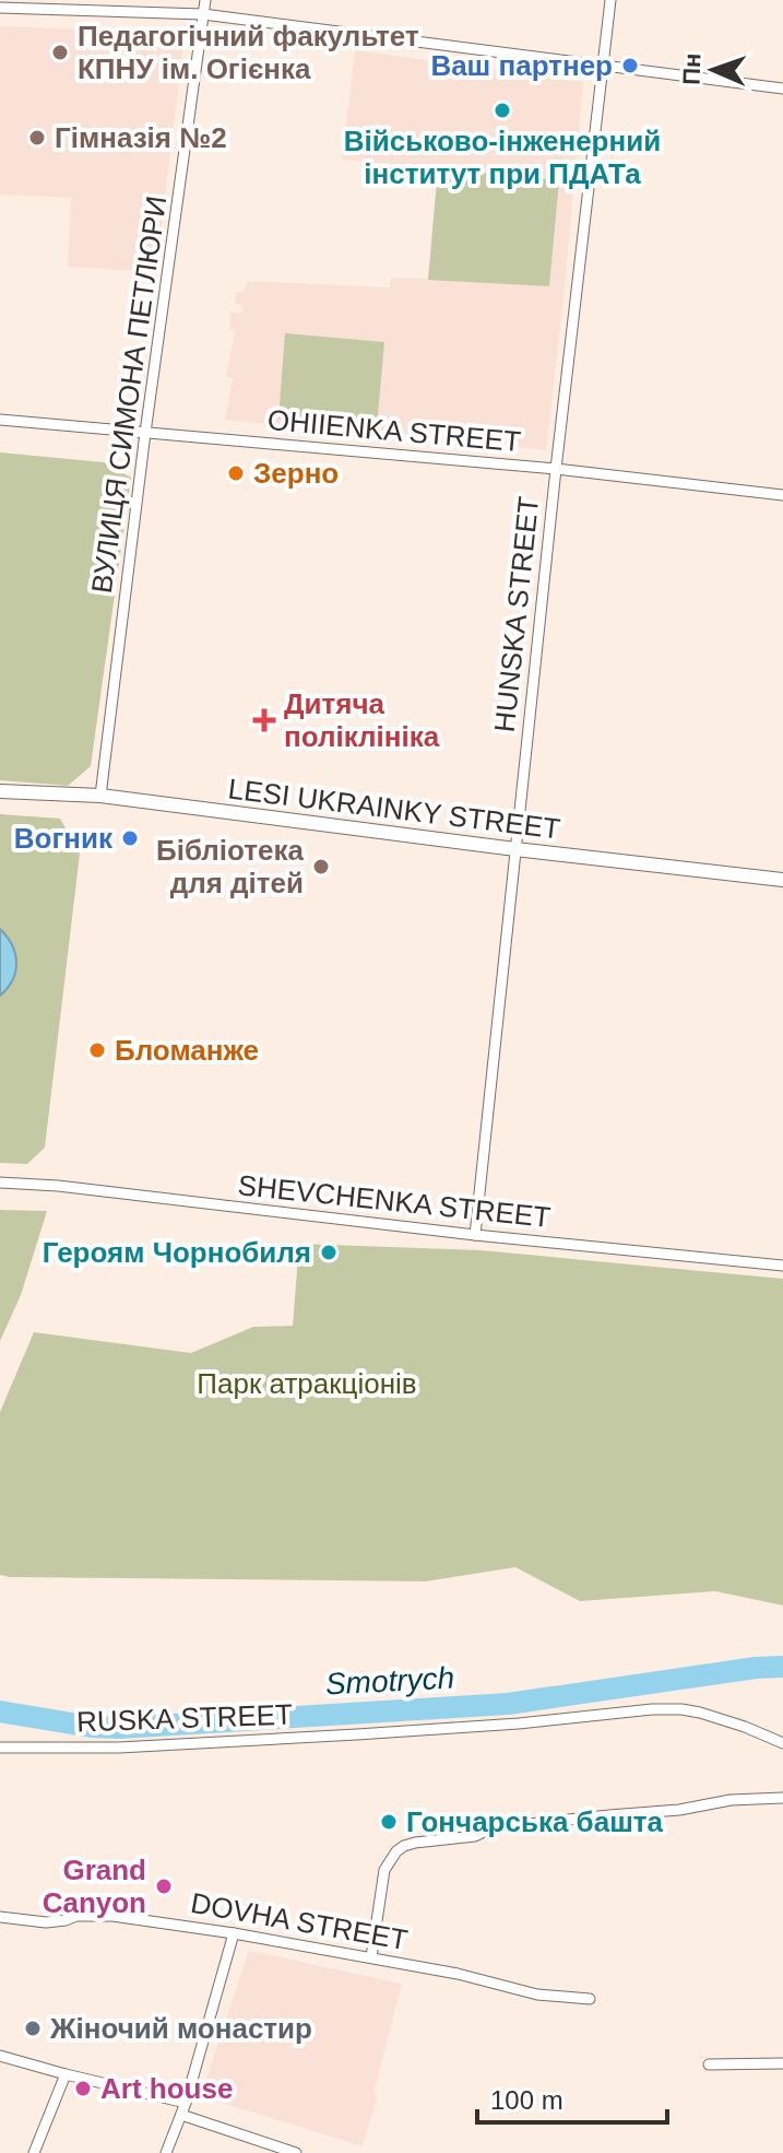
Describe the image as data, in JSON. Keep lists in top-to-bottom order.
{
  "streets": {
    "street": [
      "ВУЛИЦЯ СИМОНА ПЕТЛЮРИ",
      "OHIIENKA STREET",
      "HUNSKA STREET",
      "LESI UKRAINKY STREET",
      "SHEVCHENKA STREET",
      "RUSKA STREET",
      "DOVHA STREET"
    ]
  },
  "crossings": [
    ["ВУЛИЦЯ СИМОНА ПЕТЛЮРИ", "OHIIENKA STREET"],
    ["ВУЛИЦЯ СИМОНА ПЕТЛЮРИ", "LESI UKRAINKY STREET"],
    ["OHIIENKA STREET", "HUNSKA STREET"],
    ["HUNSKA STREET", "LESI UKRAINKY STREET"],
    ["HUNSKA STREET", "SHEVCHENKA STREET"]
  ],
  "water": ["Smotrych"],
  "parks": ["Парк атракціонів"],
  "places": {
    "other": [
      "Педагогічний факультет КПНУ ім. Огієнка",
      "Ваш партнер",
      "Військово-інженерний інститут при ПДАТа",
      "Гімназія №2",
      "Зерно",
      "Вогник",
      "Бібліотека для дітей",
      "Бломанже",
      "Героям Чорнобиля",
      "Гончарська башта",
      "Grand Canyon",
      "Жіночий монастир",
      "Art house"
    ],
    "health": ["Дитяча поліклініка"]
  },
  "scale_bar": "100 m",
  "north": "left"
}
